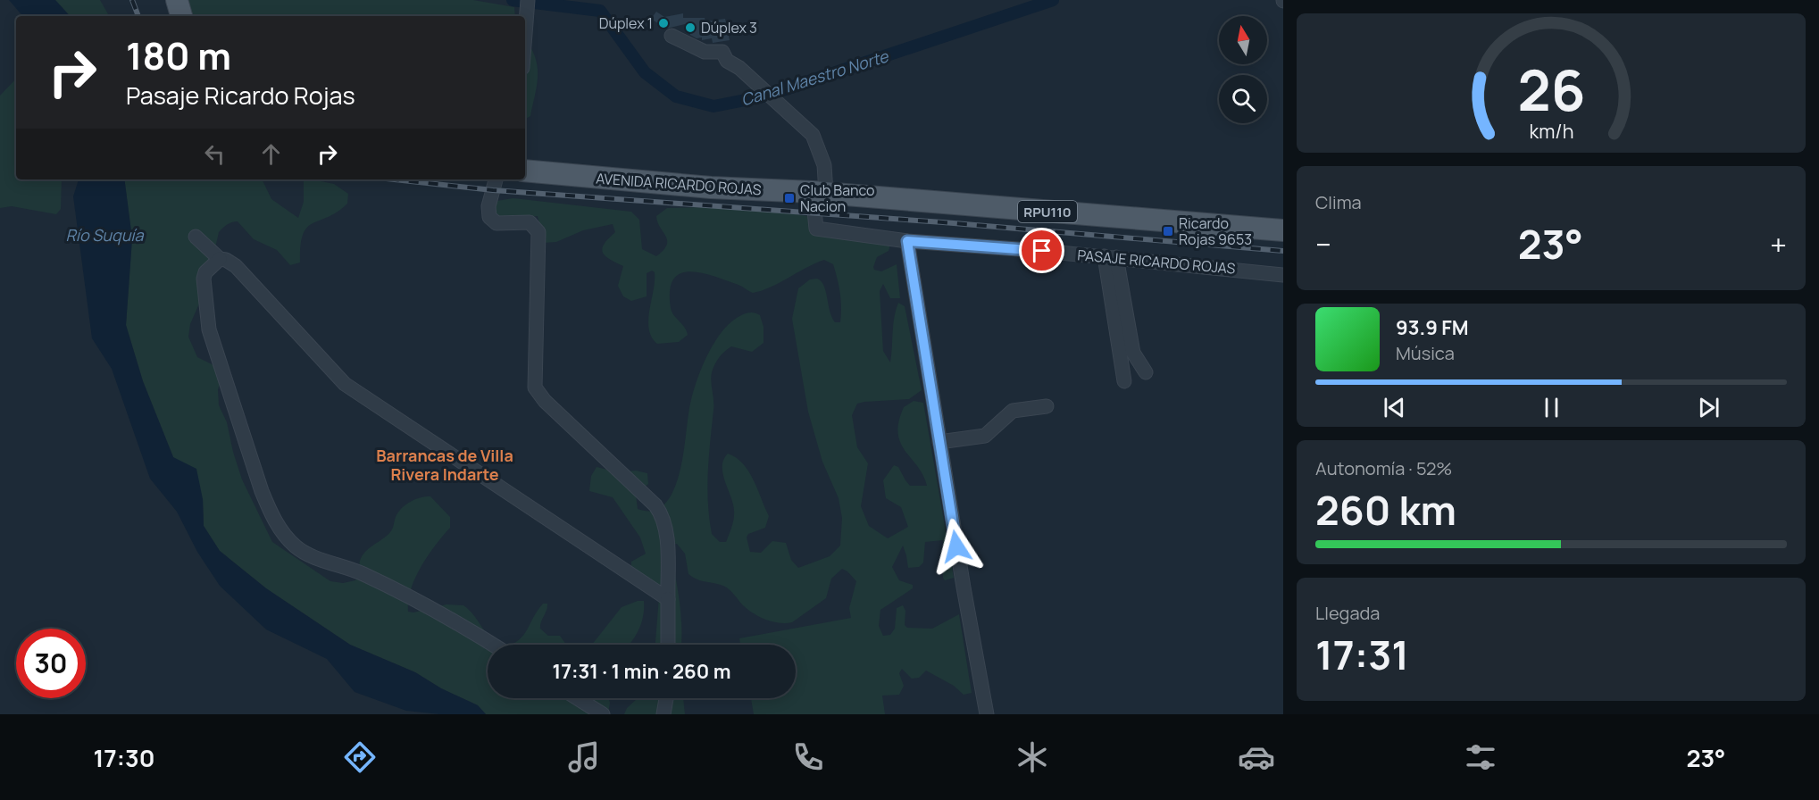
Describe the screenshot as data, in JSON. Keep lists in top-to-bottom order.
{
  "streets": {
    "main road": ["AVENIDA RICARDO ROJAS", "RPU110"],
    "street": ["PASAJE RICARDO ROJAS"]
  },
  "crossings": [
    ["AVENIDA RICARDO ROJAS", "PASAJE RICARDO ROJAS"]
  ],
  "districts": ["Barrancas de Villa Rivera Indarte"],
  "water": ["Canal Maestro Norte", "Río Suquía"],
  "places": {
    "other": ["Dúplex 1", "Dúplex 3"],
    "transit": ["Club Banco Nacion", "Ricardo Rojas 9653"]
  },
  "north": "top",
  "page": {
    "turn": ["180 m", "Pasaje Ricardo Rojas"],
    "tile": [
      "Clima",
      ["Autonomía · 52%", "260 km"],
      ["Llegada", "17:31"]
    ],
    "heat": ["−", "23°", "+"],
    "song": ["93.9 FM", "Música"],
    "limit": "30",
    "trip": "17:31 · 1 min · 260 m",
    "tabs": ["17:30", "23°"],
    "gauge": ["26", "km/h"]
  }
}
